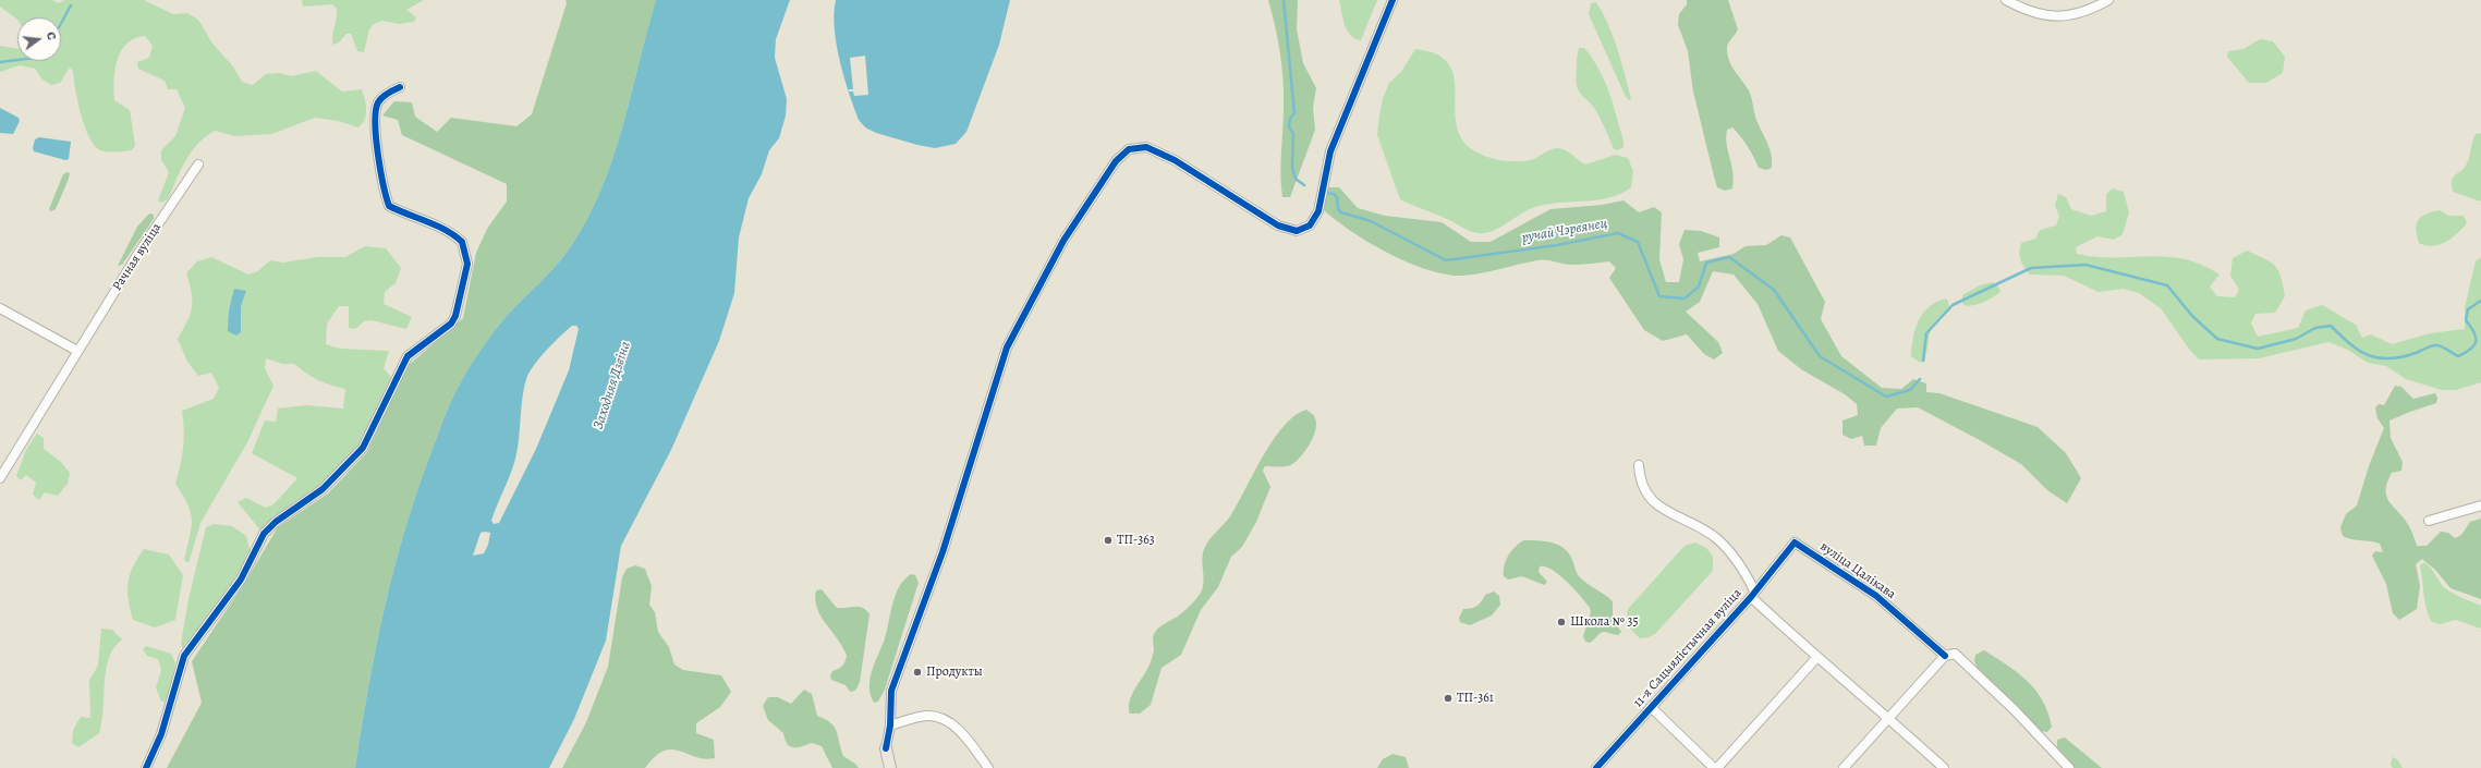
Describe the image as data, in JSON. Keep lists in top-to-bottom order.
{
  "streets": {
    "street": ["Рачная вуліца", "вуліца Цалікава", "11-я Сацыялістычная вуліца"]
  },
  "crossings": [
    ["вуліца Цалікава", "11-я Сацыялістычная вуліца"]
  ],
  "water": ["ручай Чэрвянец", "Заходняя Дзвіна"],
  "places": [
    "ТП-363",
    "Школа № 35",
    "Продукты",
    "ТП-361"
  ],
  "north": "right"
}
